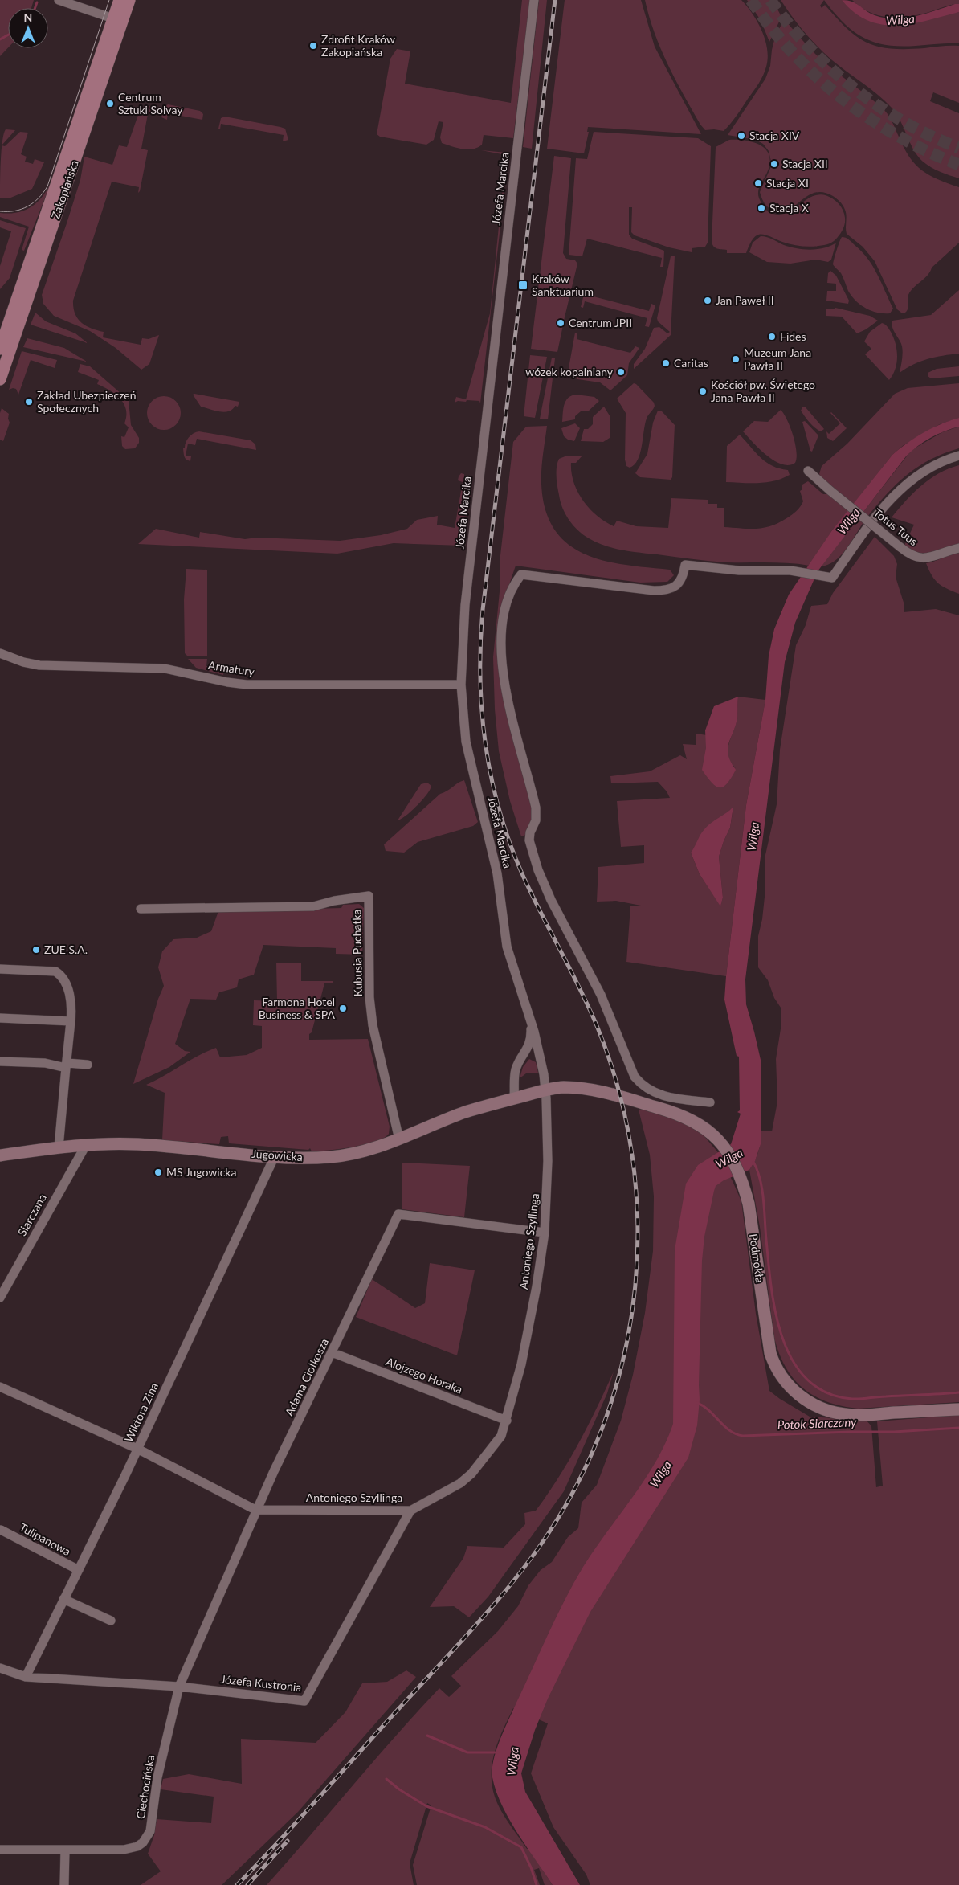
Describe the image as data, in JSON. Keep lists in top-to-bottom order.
{
  "streets": {
    "main road": ["Zakopiańska"],
    "street": [
      "Józefa Marcika",
      "Totus Tuus",
      "Armatury",
      "Kubusia Puchatka",
      "Jugowicka",
      "Siarczana",
      "Antoniego Szyllinga",
      "Podmokła",
      "Alojzego Horaka",
      "Adama Ciołkosza",
      "Wiktora Zina",
      "Tulipanowa",
      "Józefa Kustronia",
      "Ciechocińska"
    ]
  },
  "crossings": [
    ["Józefa Marcika", "Armatury"],
    ["Józefa Marcika", "Jugowicka"],
    ["Józefa Marcika", "Antoniego Szyllinga"],
    ["Józefa Marcika", "Podmokła"],
    ["Kubusia Puchatka", "Jugowicka"],
    ["Jugowicka", "Siarczana"],
    ["Jugowicka", "Antoniego Szyllinga"],
    ["Jugowicka", "Podmokła"],
    ["Jugowicka", "Wiktora Zina"],
    ["Antoniego Szyllinga", "Podmokła"],
    ["Antoniego Szyllinga", "Alojzego Horaka"],
    ["Antoniego Szyllinga", "Adama Ciołkosza"],
    ["Antoniego Szyllinga", "Wiktora Zina"],
    ["Antoniego Szyllinga", "Józefa Kustronia"],
    ["Alojzego Horaka", "Adama Ciołkosza"],
    ["Adama Ciołkosza", "Józefa Kustronia"],
    ["Adama Ciołkosza", "Ciechocińska"],
    ["Wiktora Zina", "Tulipanowa"],
    ["Wiktora Zina", "Józefa Kustronia"],
    ["Józefa Kustronia", "Ciechocińska"]
  ],
  "water": ["Wilga", "Potok Siarczany"],
  "places": {
    "other": [
      "Zdrofit Kraków Zakopiańska",
      "Centrum Sztuki Solvay",
      "Stacja XIV",
      "Stacja XII",
      "Stacja XI",
      "Stacja X",
      "Jan Paweł II",
      "Centrum JPII",
      "Fides",
      "Muzeum Jana Pawła II",
      "Caritas",
      "wózek kopalniany",
      "Kościół pw. Świętego Jana Pawła II",
      "Zakład Ubezpieczeń Społecznych",
      "ZUE S.A.",
      "Farmona Hotel Business & SPA",
      "MS Jugowicka"
    ],
    "transit": ["Kraków Sanktuarium"]
  },
  "north": "top"
}
